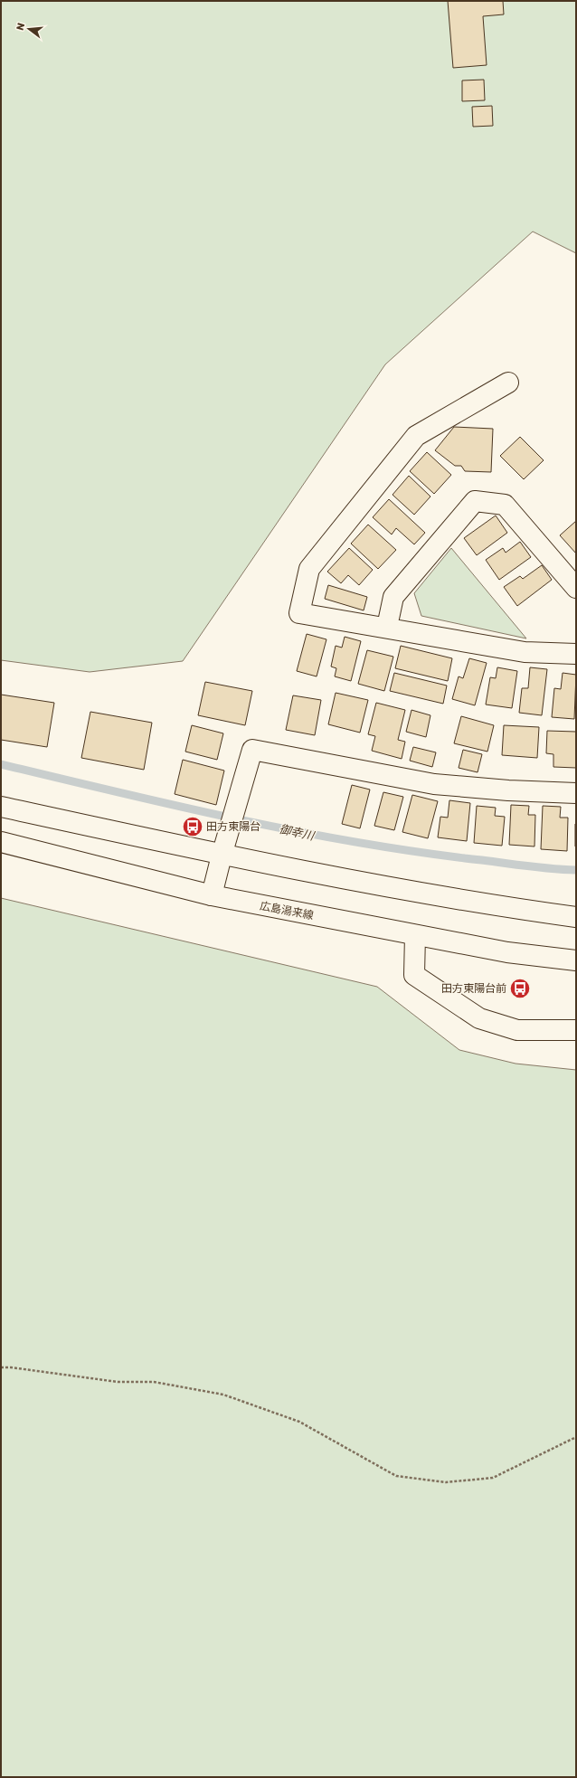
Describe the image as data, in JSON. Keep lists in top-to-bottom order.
{
  "streets": {
    "street": ["広島湯来線"]
  },
  "water": ["御幸川"],
  "places": {
    "bus stop": ["田方東陽台", "田方東陽台前"]
  },
  "north": "left"
}
